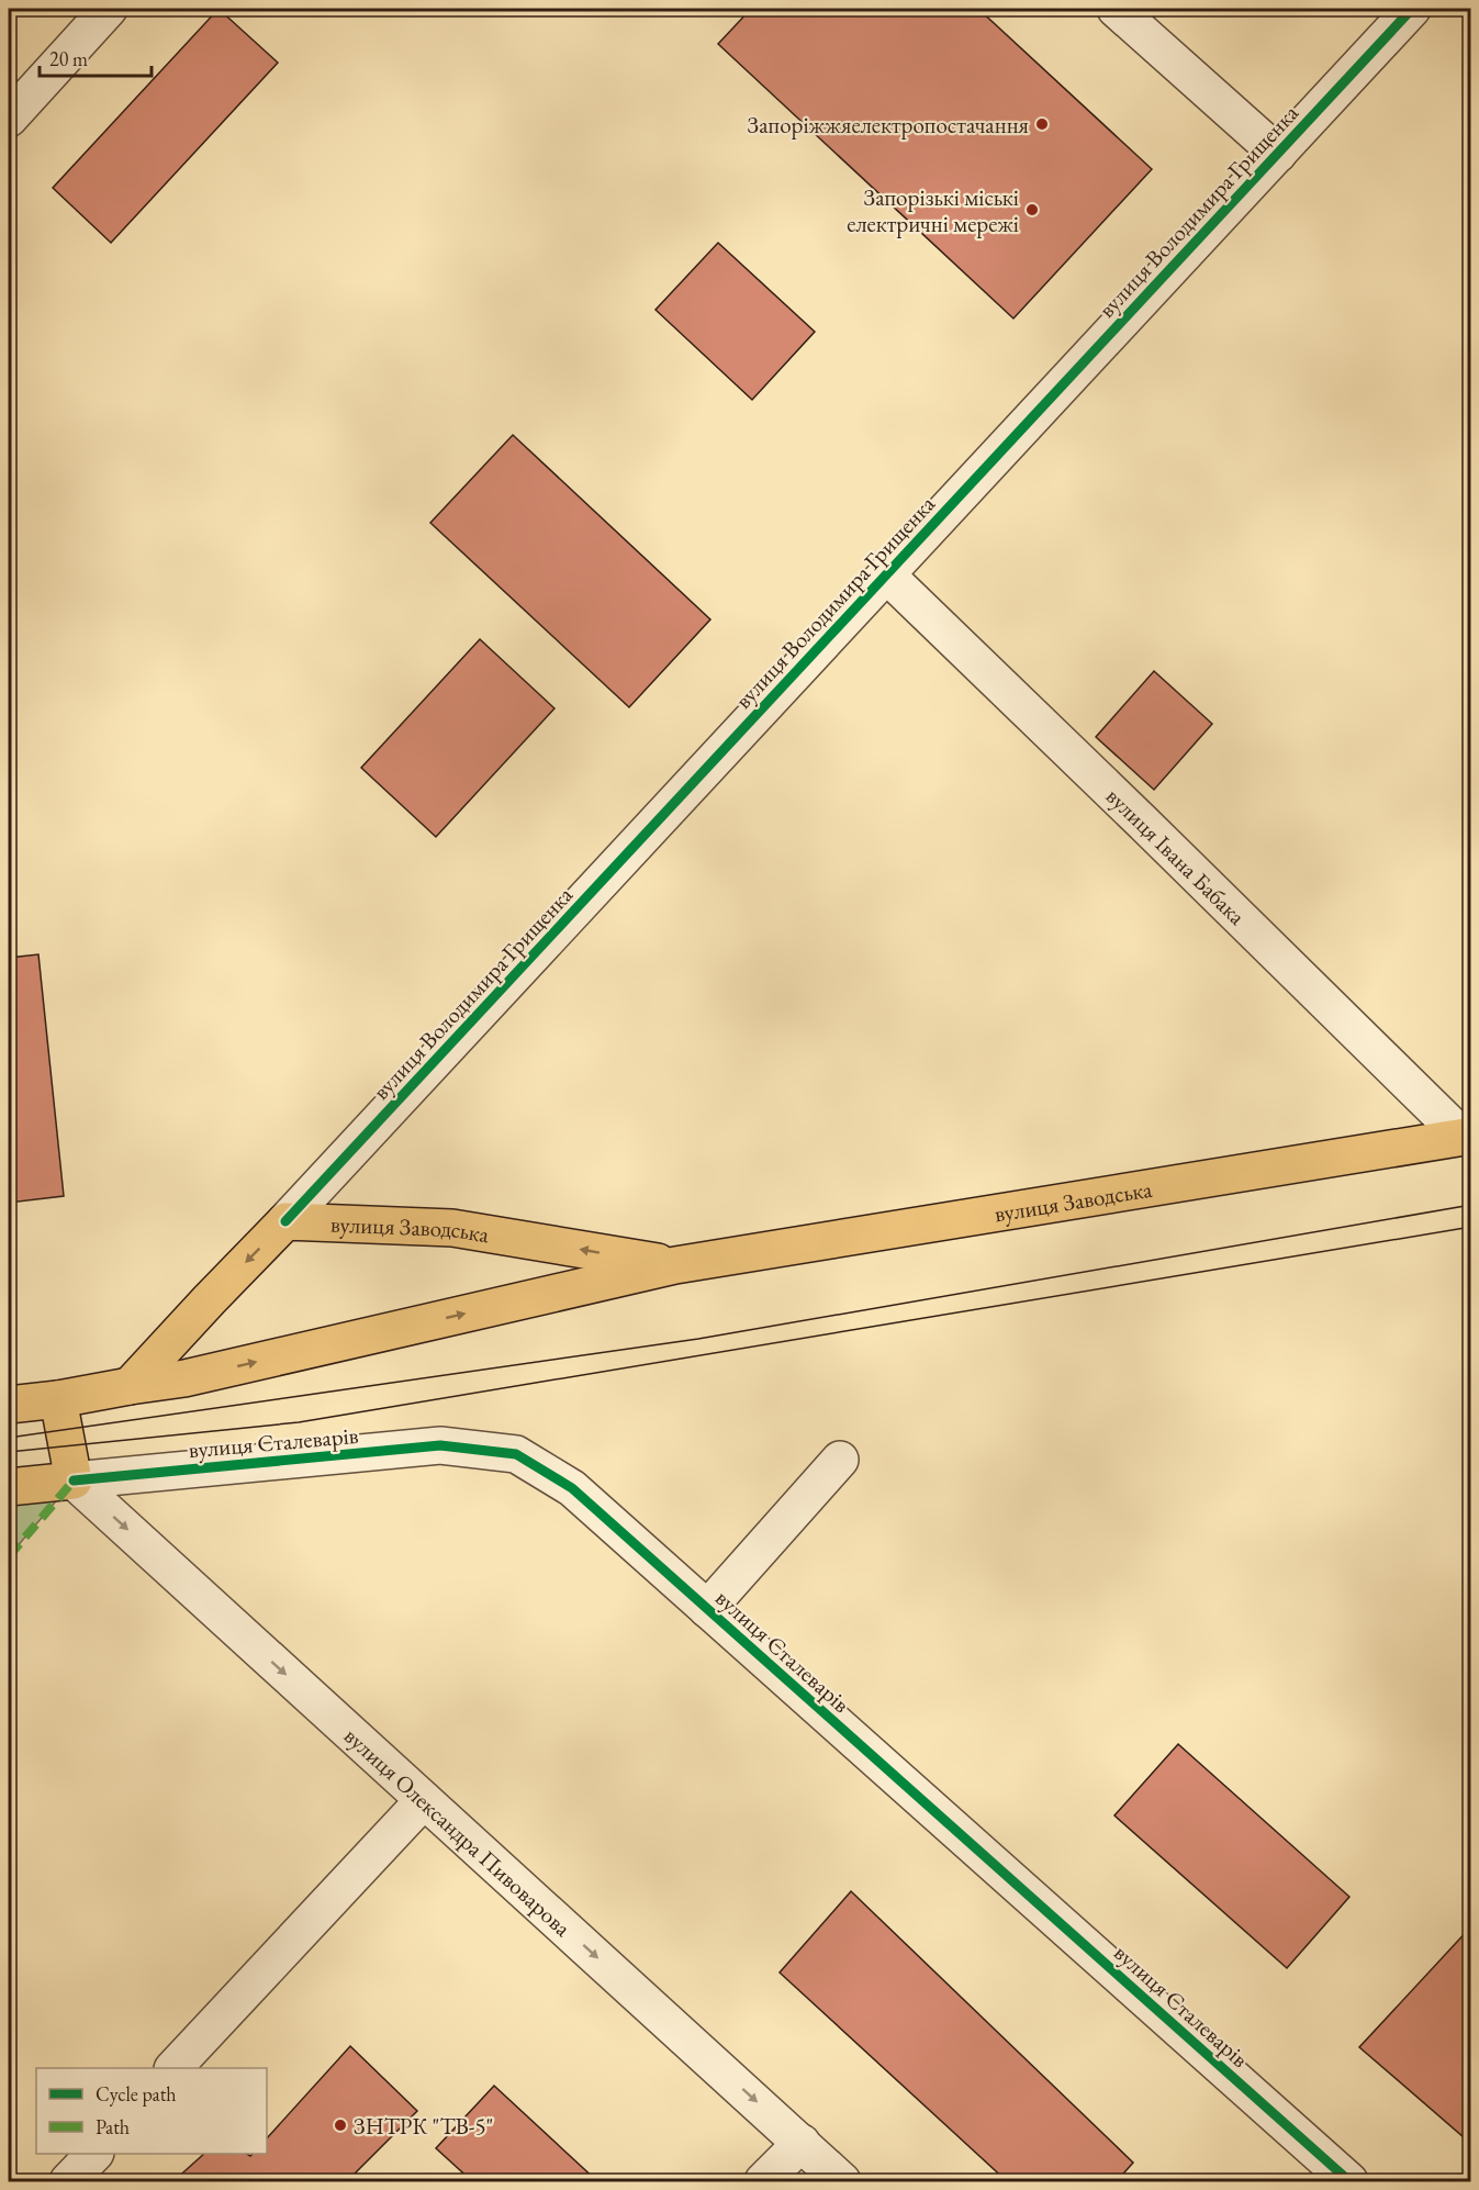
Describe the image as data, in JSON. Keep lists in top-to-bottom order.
{
  "streets": {
    "main road": ["вулиця Заводська"],
    "street": [
      "вулиця Володимира Грищенка",
      "вулиця Івана Бабака",
      "вулиця Сталеварів",
      "вулиця Олександра Пивоварова"
    ]
  },
  "crossings": [
    ["вулиця Володимира Грищенка", "вулиця Івана Бабака"],
    ["вулиця Володимира Грищенка", "вулиця Заводська"],
    ["вулиця Івана Бабака", "вулиця Заводська"],
    ["вулиця Сталеварів", "вулиця Олександра Пивоварова"]
  ],
  "one_way": ["вулиця Олександра Пивоварова"],
  "places": ["Запоріжжяелектропостачання", "Запорізькі міські електричні мережі", "ЗНТРК \"ТВ-5\""],
  "legend": ["Cycle path", "Path"],
  "scale_bar": "20 m"
}
